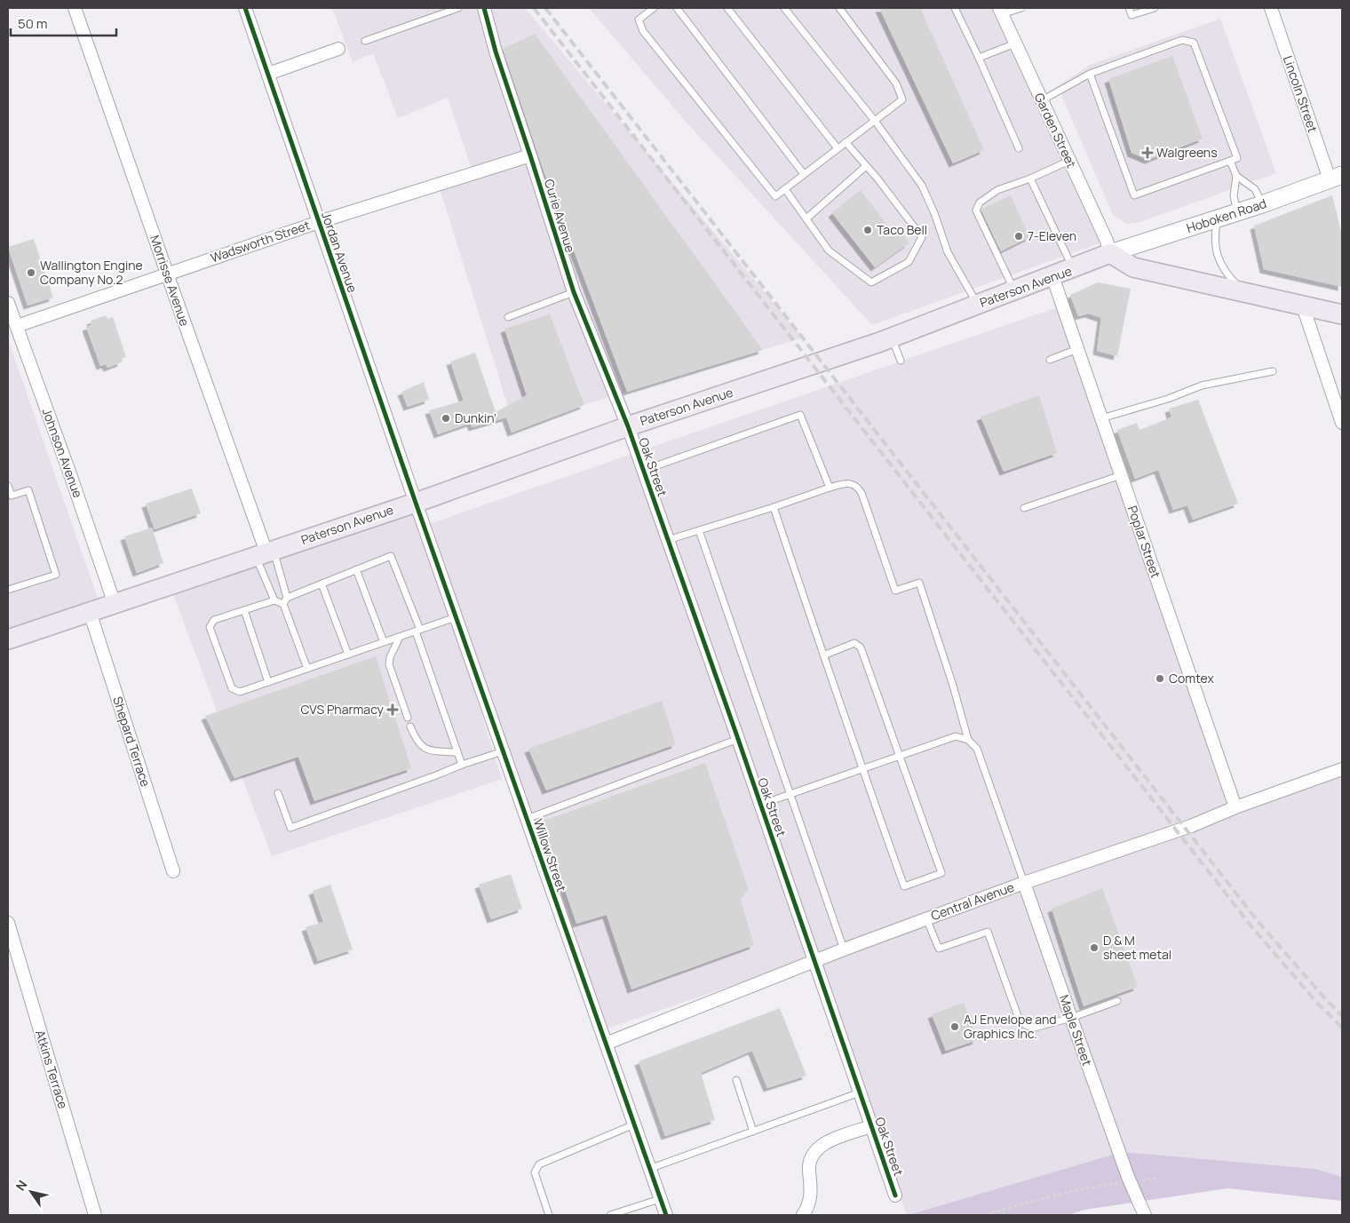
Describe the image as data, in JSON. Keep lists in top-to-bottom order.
{
  "streets": {
    "main road": ["Paterson Avenue"],
    "street": [
      "Lincoln Street",
      "Garden Street",
      "Curie Avenue",
      "Hoboken Road",
      "Wadsworth Street",
      "Jordan Avenue",
      "Morrisse Avenue",
      "Johnson Avenue",
      "Oak Street",
      "Poplar Street",
      "Shepard Terrace",
      "Willow Street",
      "Central Avenue",
      "Maple Street",
      "Atkins Terrace"
    ]
  },
  "crossings": [
    ["Lincoln Street", "Hoboken Road"],
    ["Garden Street", "Hoboken Road"],
    ["Garden Street", "Paterson Avenue"],
    ["Curie Avenue", "Wadsworth Street"],
    ["Curie Avenue", "Paterson Avenue"],
    ["Curie Avenue", "Oak Street"],
    ["Hoboken Road", "Paterson Avenue"],
    ["Wadsworth Street", "Jordan Avenue"],
    ["Wadsworth Street", "Morrisse Avenue"],
    ["Wadsworth Street", "Johnson Avenue"],
    ["Jordan Avenue", "Paterson Avenue"],
    ["Jordan Avenue", "Willow Street"],
    ["Morrisse Avenue", "Paterson Avenue"],
    ["Paterson Avenue", "Johnson Avenue"],
    ["Paterson Avenue", "Oak Street"],
    ["Paterson Avenue", "Poplar Street"],
    ["Paterson Avenue", "Shepard Terrace"],
    ["Paterson Avenue", "Willow Street"],
    ["Oak Street", "Central Avenue"],
    ["Poplar Street", "Central Avenue"],
    ["Willow Street", "Central Avenue"],
    ["Central Avenue", "Maple Street"]
  ],
  "places": {
    "health": ["Walgreens", "CVS Pharmacy"],
    "other": [
      "Taco Bell",
      "7-Eleven",
      "Wallington Engine Company No.2",
      "Dunkin'",
      "Comtex",
      "D & M sheet metal",
      "AJ Envelope and Graphics Inc."
    ]
  },
  "scale_bar": "50 m",
  "north": "top left"
}
